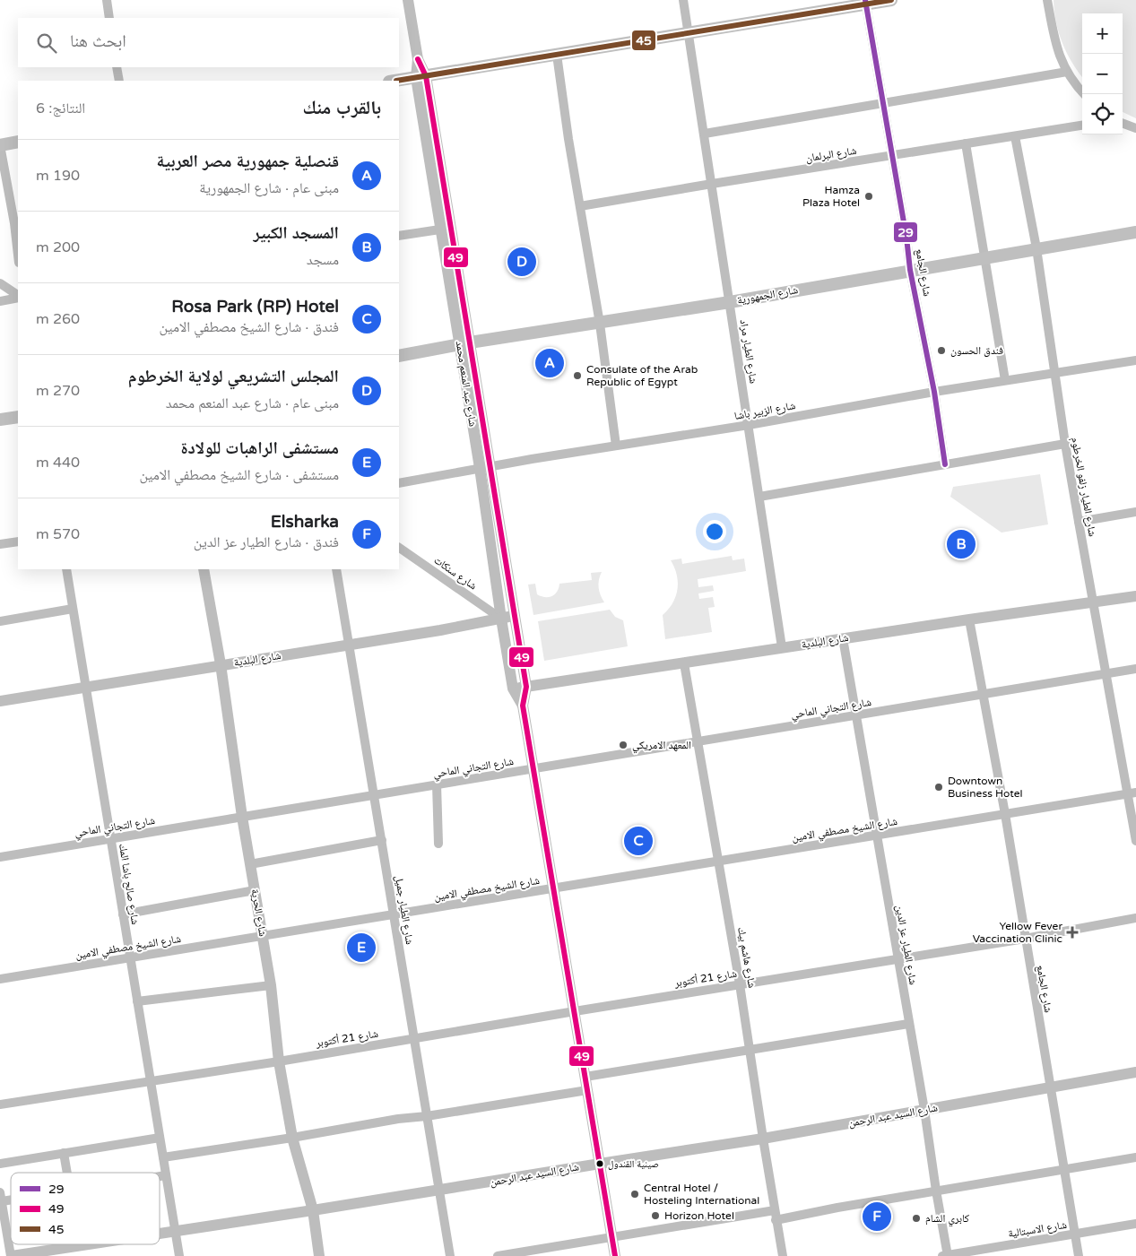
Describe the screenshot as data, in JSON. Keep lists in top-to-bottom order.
{
  "streets": {
    "main road": ["شارع الجمهورية"],
    "street": [
      "شارع البرلمان",
      "شارع الجامع",
      "شارع الطيار مراد",
      "شارع عبد المنعم محمد",
      "شارع الزبير باشا",
      "شارع الطيار زلفو الخرطوم",
      "شارع سنكات",
      "شارع البلدية",
      "شارع التجاني الماحي",
      "شارع الشيخ مصطفي الامين",
      "شارع صالح باشا المك",
      "شارع الطيار جميل",
      "شارع الحرية",
      "شارع الطيار عز الدين",
      "شارع هاشم بيك",
      "شارع 21 أكتوبر",
      "شارع السيد عبد الرحمن",
      "شارع الاسبتالية"
    ]
  },
  "crossings": [
    ["شارع البرلمان", "شارع الجامع"],
    ["شارع البرلمان", "شارع الطيار مراد"],
    ["شارع البرلمان", "شارع الطيار زلفو الخرطوم"],
    ["شارع الجامع", "شارع الجمهورية"],
    ["شارع الجامع", "شارع الزبير باشا"],
    ["شارع الجامع", "شارع البلدية"],
    ["شارع الجامع", "شارع التجاني الماحي"],
    ["شارع الجامع", "شارع الشيخ مصطفي الامين"],
    ["شارع الجامع", "شارع 21 أكتوبر"],
    ["شارع الجامع", "شارع السيد عبد الرحمن"],
    ["شارع الجامع", "شارع الاسبتالية"],
    ["شارع الجمهورية", "شارع الطيار مراد"],
    ["شارع الجمهورية", "شارع عبد المنعم محمد"],
    ["شارع الجمهورية", "شارع الطيار زلفو الخرطوم"],
    ["شارع الطيار مراد", "شارع الزبير باشا"],
    ["شارع الطيار مراد", "شارع البلدية"],
    ["شارع عبد المنعم محمد", "شارع الزبير باشا"],
    ["شارع عبد المنعم محمد", "شارع سنكات"],
    ["شارع عبد المنعم محمد", "شارع البلدية"],
    ["شارع عبد المنعم محمد", "شارع التجاني الماحي"],
    ["شارع عبد المنعم محمد", "شارع الشيخ مصطفي الامين"],
    ["شارع عبد المنعم محمد", "شارع 21 أكتوبر"],
    ["شارع عبد المنعم محمد", "شارع السيد عبد الرحمن"],
    ["شارع الزبير باشا", "شارع الطيار زلفو الخرطوم"],
    ["شارع الطيار زلفو الخرطوم", "شارع البلدية"],
    ["شارع الطيار زلفو الخرطوم", "شارع التجاني الماحي"],
    ["شارع الطيار زلفو الخرطوم", "شارع الشيخ مصطفي الامين"],
    ["شارع سنكات", "شارع البلدية"],
    ["شارع البلدية", "شارع صالح باشا المك"],
    ["شارع البلدية", "شارع الطيار جميل"],
    ["شارع البلدية", "شارع الحرية"],
    ["شارع البلدية", "شارع الطيار عز الدين"],
    ["شارع البلدية", "شارع هاشم بيك"],
    ["شارع التجاني الماحي", "شارع صالح باشا المك"],
    ["شارع التجاني الماحي", "شارع الطيار جميل"],
    ["شارع التجاني الماحي", "شارع الحرية"],
    ["شارع التجاني الماحي", "شارع الطيار عز الدين"],
    ["شارع التجاني الماحي", "شارع هاشم بيك"],
    ["شارع الشيخ مصطفي الامين", "شارع صالح باشا المك"],
    ["شارع الشيخ مصطفي الامين", "شارع الطيار جميل"],
    ["شارع الشيخ مصطفي الامين", "شارع الحرية"],
    ["شارع الشيخ مصطفي الامين", "شارع الطيار عز الدين"],
    ["شارع الشيخ مصطفي الامين", "شارع هاشم بيك"],
    ["شارع صالح باشا المك", "شارع 21 أكتوبر"],
    ["شارع صالح باشا المك", "شارع السيد عبد الرحمن"],
    ["شارع الطيار جميل", "شارع 21 أكتوبر"],
    ["شارع الطيار جميل", "شارع السيد عبد الرحمن"],
    ["شارع الحرية", "شارع 21 أكتوبر"],
    ["شارع الحرية", "شارع السيد عبد الرحمن"],
    ["شارع الطيار عز الدين", "شارع 21 أكتوبر"],
    ["شارع الطيار عز الدين", "شارع السيد عبد الرحمن"],
    ["شارع الطيار عز الدين", "شارع الاسبتالية"],
    ["شارع هاشم بيك", "شارع 21 أكتوبر"],
    ["شارع هاشم بيك", "شارع السيد عبد الرحمن"]
  ],
  "places": {
    "other": [
      "Hamza Plaza Hotel",
      "فندق الحسون",
      "Consulate of the Arab Republic of Egypt",
      "المعهد الامريكي",
      "Downtown Business Hotel",
      "صينية القندول",
      "Central Hotel / Hosteling International",
      "Horizon Hotel",
      "كابري الشام"
    ],
    "health": ["Yellow Fever Vaccination Clinic"]
  },
  "lines": ["transit line 29", "transit line 45", "transit line 49"],
  "legend": ["29", "49", "45"],
  "page": {
    "map_buttons": ["+", "−"],
    "search": "ابحث هنا",
    "heading": ["بالقرب منك", "النتائج: 6"],
    "list": [
      {
        "mark": "A",
        "name": "قنصلية جمهورية مصر العربية",
        "note": "مبنى عام · شارع الجمهورية",
        "value": "190 m"
      },
      {
        "mark": "B",
        "name": "المسجد الكبير",
        "note": "مسجد",
        "value": "200 m"
      },
      {
        "mark": "C",
        "name": "Rosa Park (RP) Hotel",
        "note": "فندق · شارع الشيخ مصطفي الامين",
        "value": "260 m"
      },
      {
        "mark": "D",
        "name": "المجلس التشريعي لولاية الخرطوم",
        "note": "مبنى عام · شارع عبد المنعم محمد",
        "value": "270 m"
      },
      {
        "mark": "E",
        "name": "مستشفى الراهبات للولادة",
        "note": "مستشفى · شارع الشيخ مصطفي الامين",
        "value": "440 m"
      },
      {
        "mark": "F",
        "name": "Elsharka",
        "note": "فندق · شارع الطيار عز الدين",
        "value": "570 m"
      }
    ],
    "pins": [
      "D",
      "A",
      "B",
      "C",
      "E",
      "F"
    ]
  }
}
